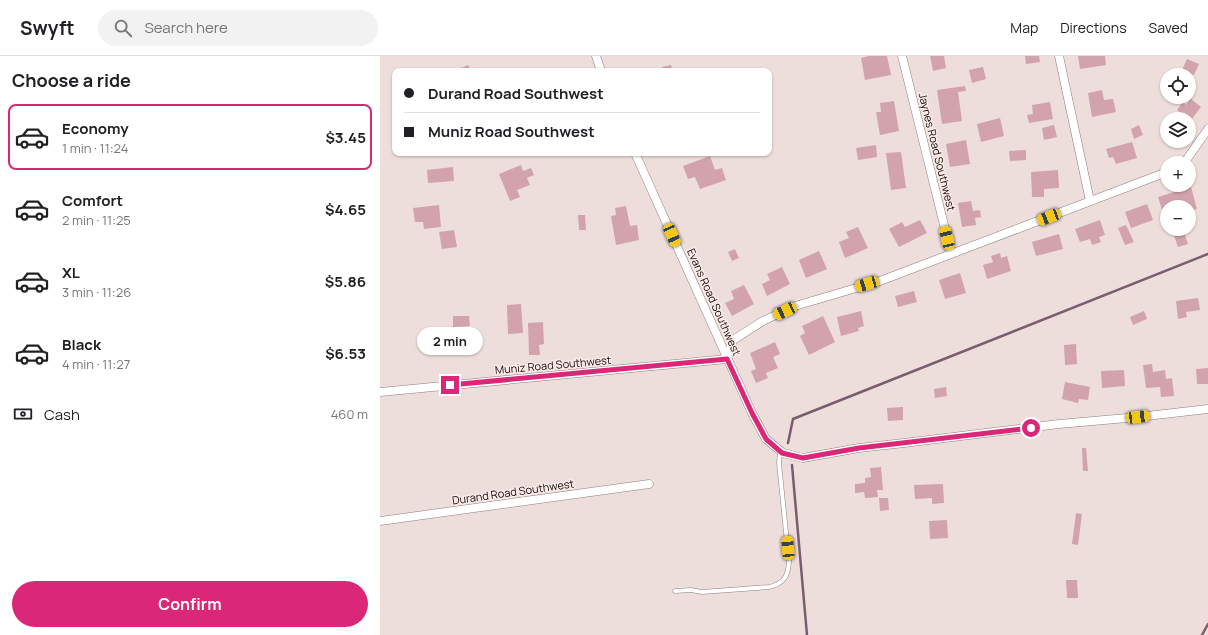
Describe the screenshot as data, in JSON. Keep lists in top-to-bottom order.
{
  "streets": {
    "street": [
      "Jaynes Road Southwest",
      "Evans Road Southwest",
      "Muniz Road Southwest",
      "Durand Road Southwest"
    ]
  },
  "crossings": [
    ["Evans Road Southwest", "Muniz Road Southwest"]
  ],
  "page": {
    "header": "Swyft",
    "search": "Search here",
    "nav": ["Map", "Directions", "Saved"],
    "heading": "Choose a ride",
    "map_buttons": ["+", "−"],
    "banner": ["Durand Road Southwest", "Muniz Road Southwest"],
    "list": [
      {
        "name": "Economy",
        "note": "1 min · 11:24",
        "value": "$3.45"
      },
      {
        "name": "Comfort",
        "note": "2 min · 11:25",
        "value": "$4.65"
      },
      {
        "name": "XL",
        "note": "3 min · 11:26",
        "value": "$5.86"
      },
      {
        "name": "Black",
        "note": "4 min · 11:27",
        "value": "$6.53"
      }
    ],
    "bubble": "2 min",
    "pay": ["Cash", "460 m"],
    "buttons": "Confirm"
  }
}
